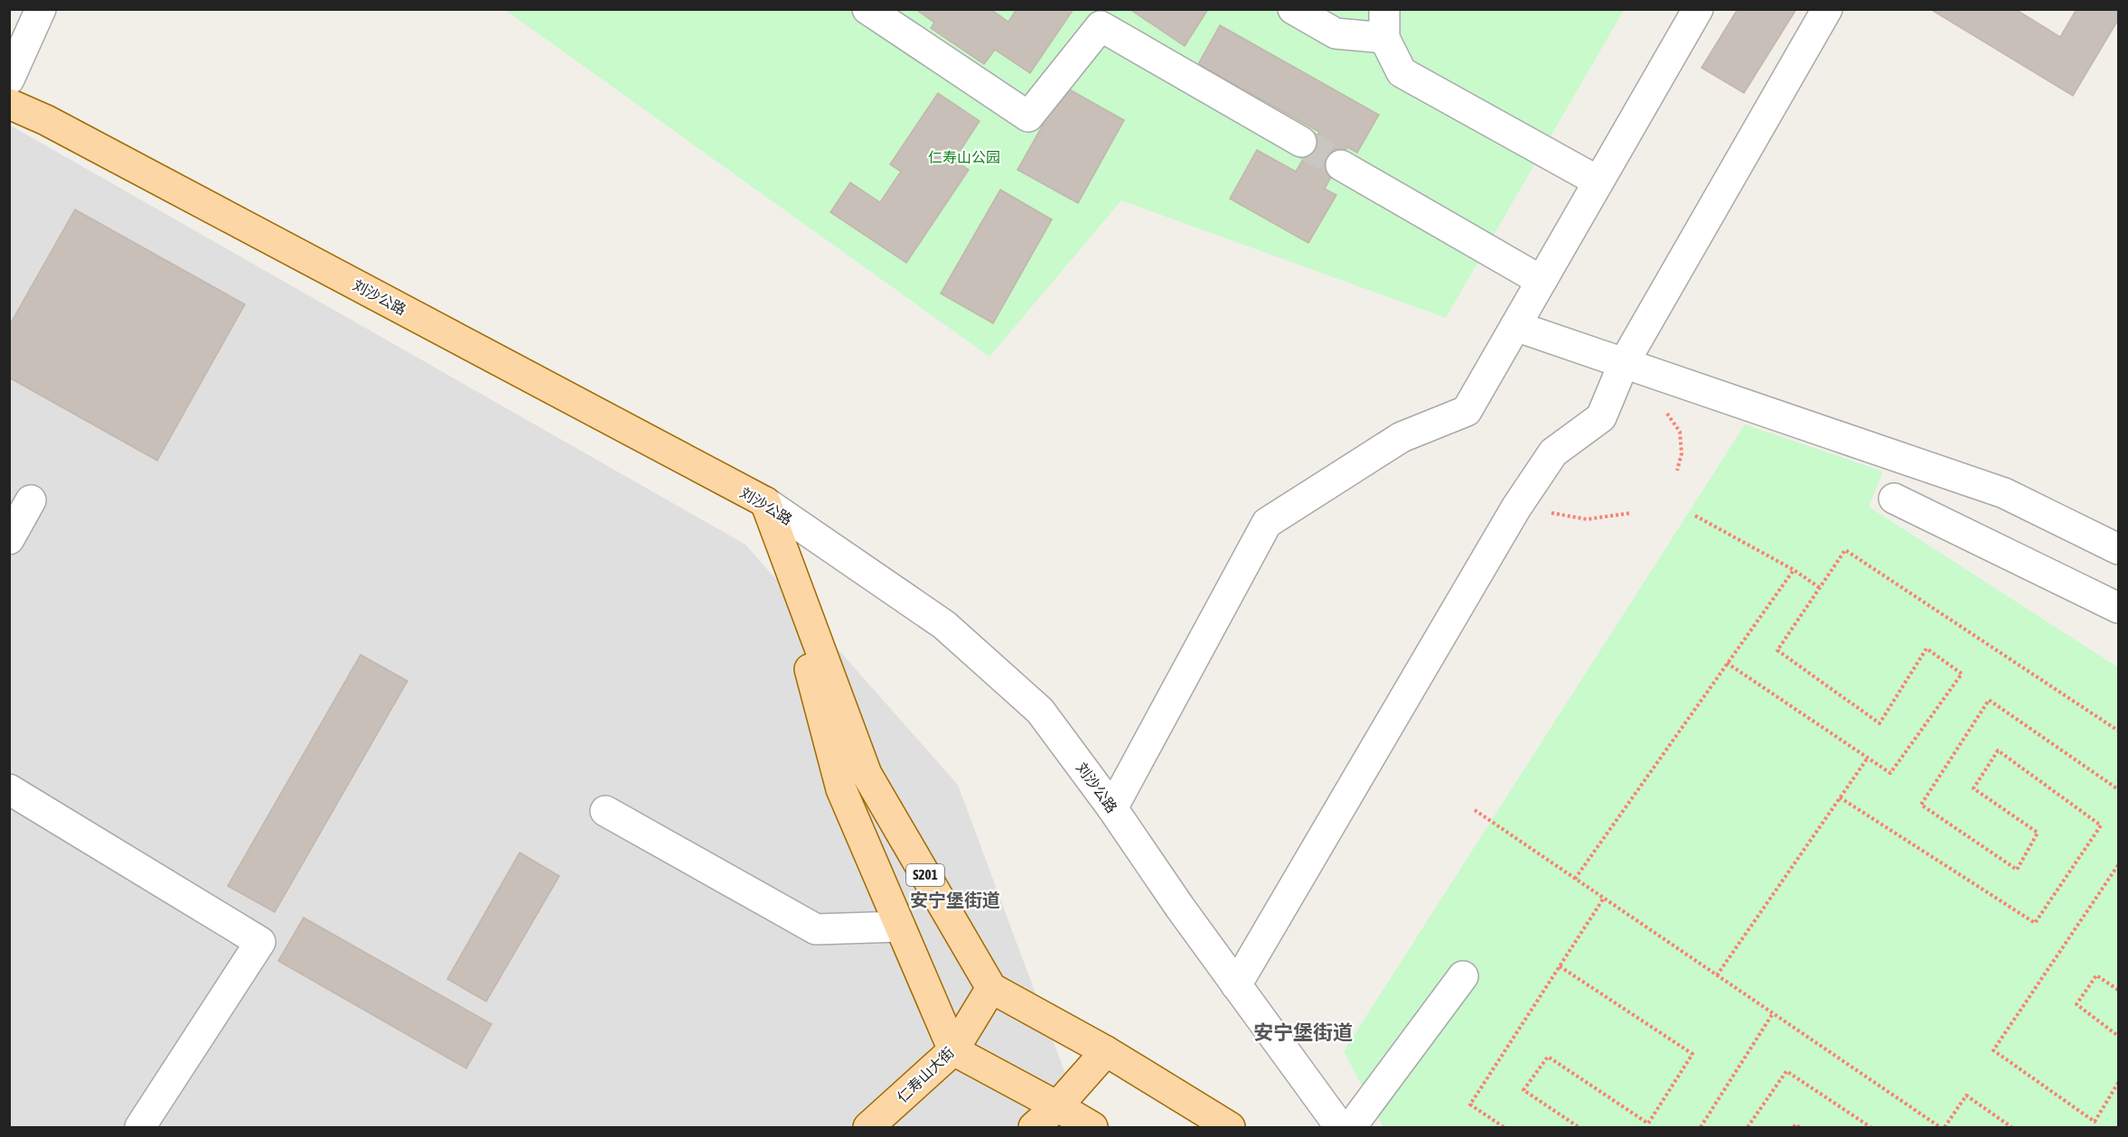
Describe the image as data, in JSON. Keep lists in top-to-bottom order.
{
  "streets": {
    "main road": ["刘沙公路", "S201", "仁寿山大街"]
  },
  "crossings": [
    ["刘沙公路", "S201"],
    ["S201", "仁寿山大街"]
  ],
  "districts": ["安宁堡街道", "安宁堡街道"],
  "parks": ["仁寿山公园"]
}
